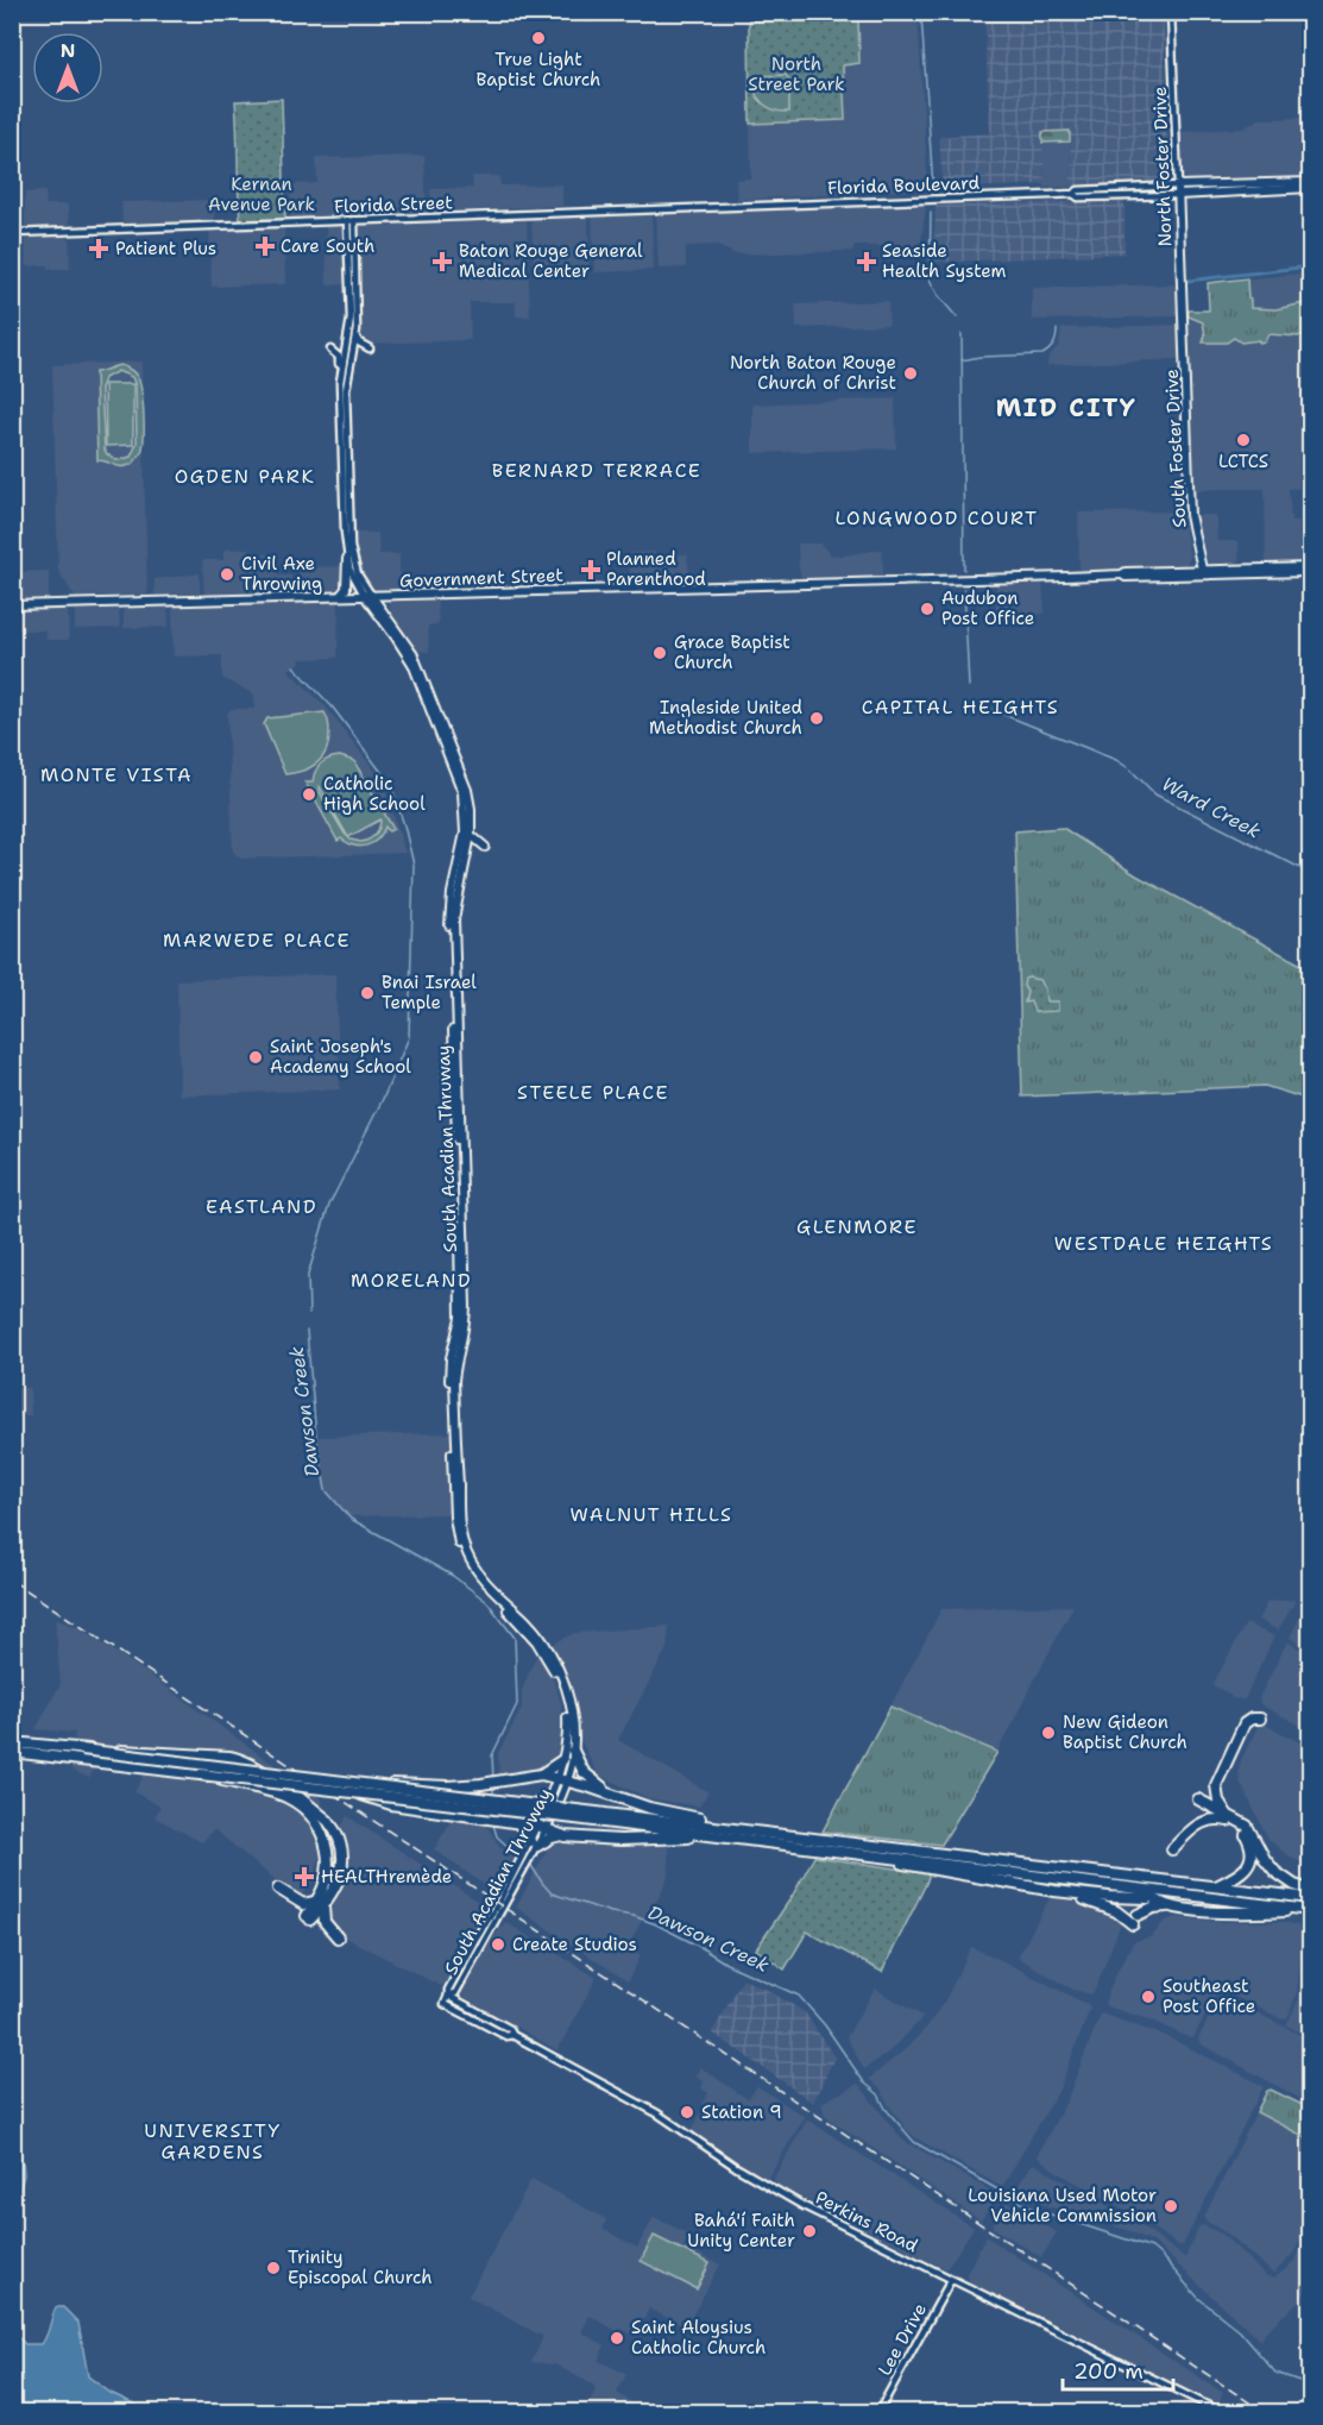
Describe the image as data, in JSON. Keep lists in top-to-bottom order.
{
  "streets": {
    "main road": [
      "North Foster Drive",
      "Florida Boulevard",
      "Florida Street",
      "South Foster Drive",
      "Government Street",
      "South Acadian Thruway",
      "Perkins Road",
      "Lee Drive"
    ]
  },
  "crossings": [
    ["North Foster Drive", "Florida Boulevard"],
    ["North Foster Drive", "South Foster Drive"],
    ["Florida Boulevard", "Florida Street"],
    ["South Foster Drive", "Government Street"],
    ["Government Street", "South Acadian Thruway"],
    ["South Acadian Thruway", "Perkins Road"],
    ["Perkins Road", "Lee Drive"]
  ],
  "districts": [
    "MID CITY",
    "BERNARD TERRACE",
    "OGDEN PARK",
    "LONGWOOD COURT",
    "CAPITAL HEIGHTS",
    "MONTE VISTA",
    "MARWEDE PLACE",
    "STEELE PLACE",
    "EASTLAND",
    "GLENMORE",
    "WESTDALE HEIGHTS",
    "MORELAND",
    "WALNUT HILLS",
    "UNIVERSITY GARDENS"
  ],
  "water": ["Ward Creek", "Dawson Creek"],
  "parks": ["North Street Park", "Kernan Avenue Park"],
  "places": {
    "other": [
      "True Light Baptist Church",
      "North Baton Rouge Church of Christ",
      "LCTCS",
      "Civil Axe Throwing",
      "Audubon Post Office",
      "Grace Baptist Church",
      "Ingleside United Methodist Church",
      "Catholic High School",
      "Bnai Israel Temple",
      "Saint Joseph's Academy School",
      "New Gideon Baptist Church",
      "Create Studios",
      "Southeast Post Office",
      "Station 9",
      "Louisiana Used Motor Vehicle Commission",
      "Bahá'í Faith Unity Center",
      "Trinity Episcopal Church",
      "Saint Aloysius Catholic Church"
    ],
    "health": [
      "Care South",
      "Patient Plus",
      "Baton Rouge General Medical Center",
      "Seaside Health System",
      "Planned Parenthood",
      "HEALTHremède"
    ]
  },
  "scale_bar": "200 m",
  "north": "top"
}
